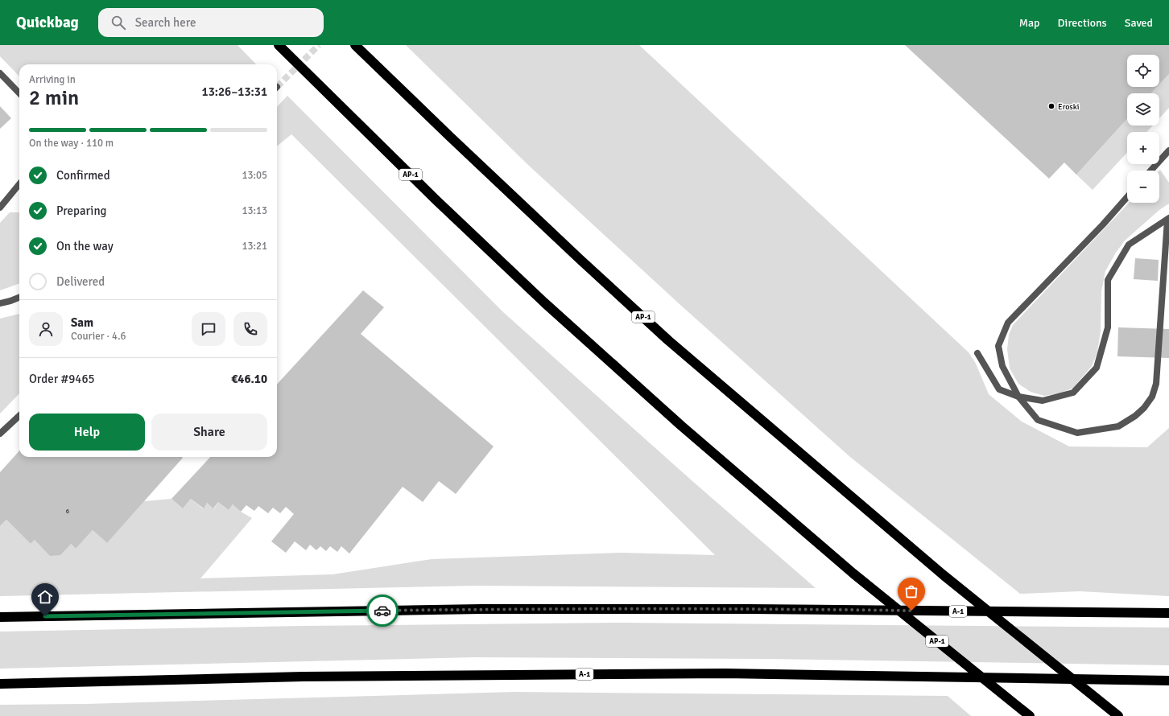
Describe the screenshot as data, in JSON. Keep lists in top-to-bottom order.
{
  "streets": {
    "highway": ["AP-1", "A-1"]
  },
  "places": ["Eroski"],
  "house_numbers": ["6"],
  "page": {
    "header": "Quickbag",
    "search": "Search here",
    "nav": ["Map", "Directions", "Saved"],
    "map_buttons": ["+", "−"],
    "heading": ["2 min", "Arriving in", "13:26–13:31"],
    "panel": [
      "Sam",
      "Courier · 4.6",
      "Order #9465",
      "€46.10"
    ],
    "bar": "On the way · 110 m",
    "list": [
      ["Confirmed", "13:05"],
      ["Preparing", "13:13"],
      ["On the way", "13:21"],
      "Delivered"
    ],
    "buttons": ["Help", "Share"]
  }
}
